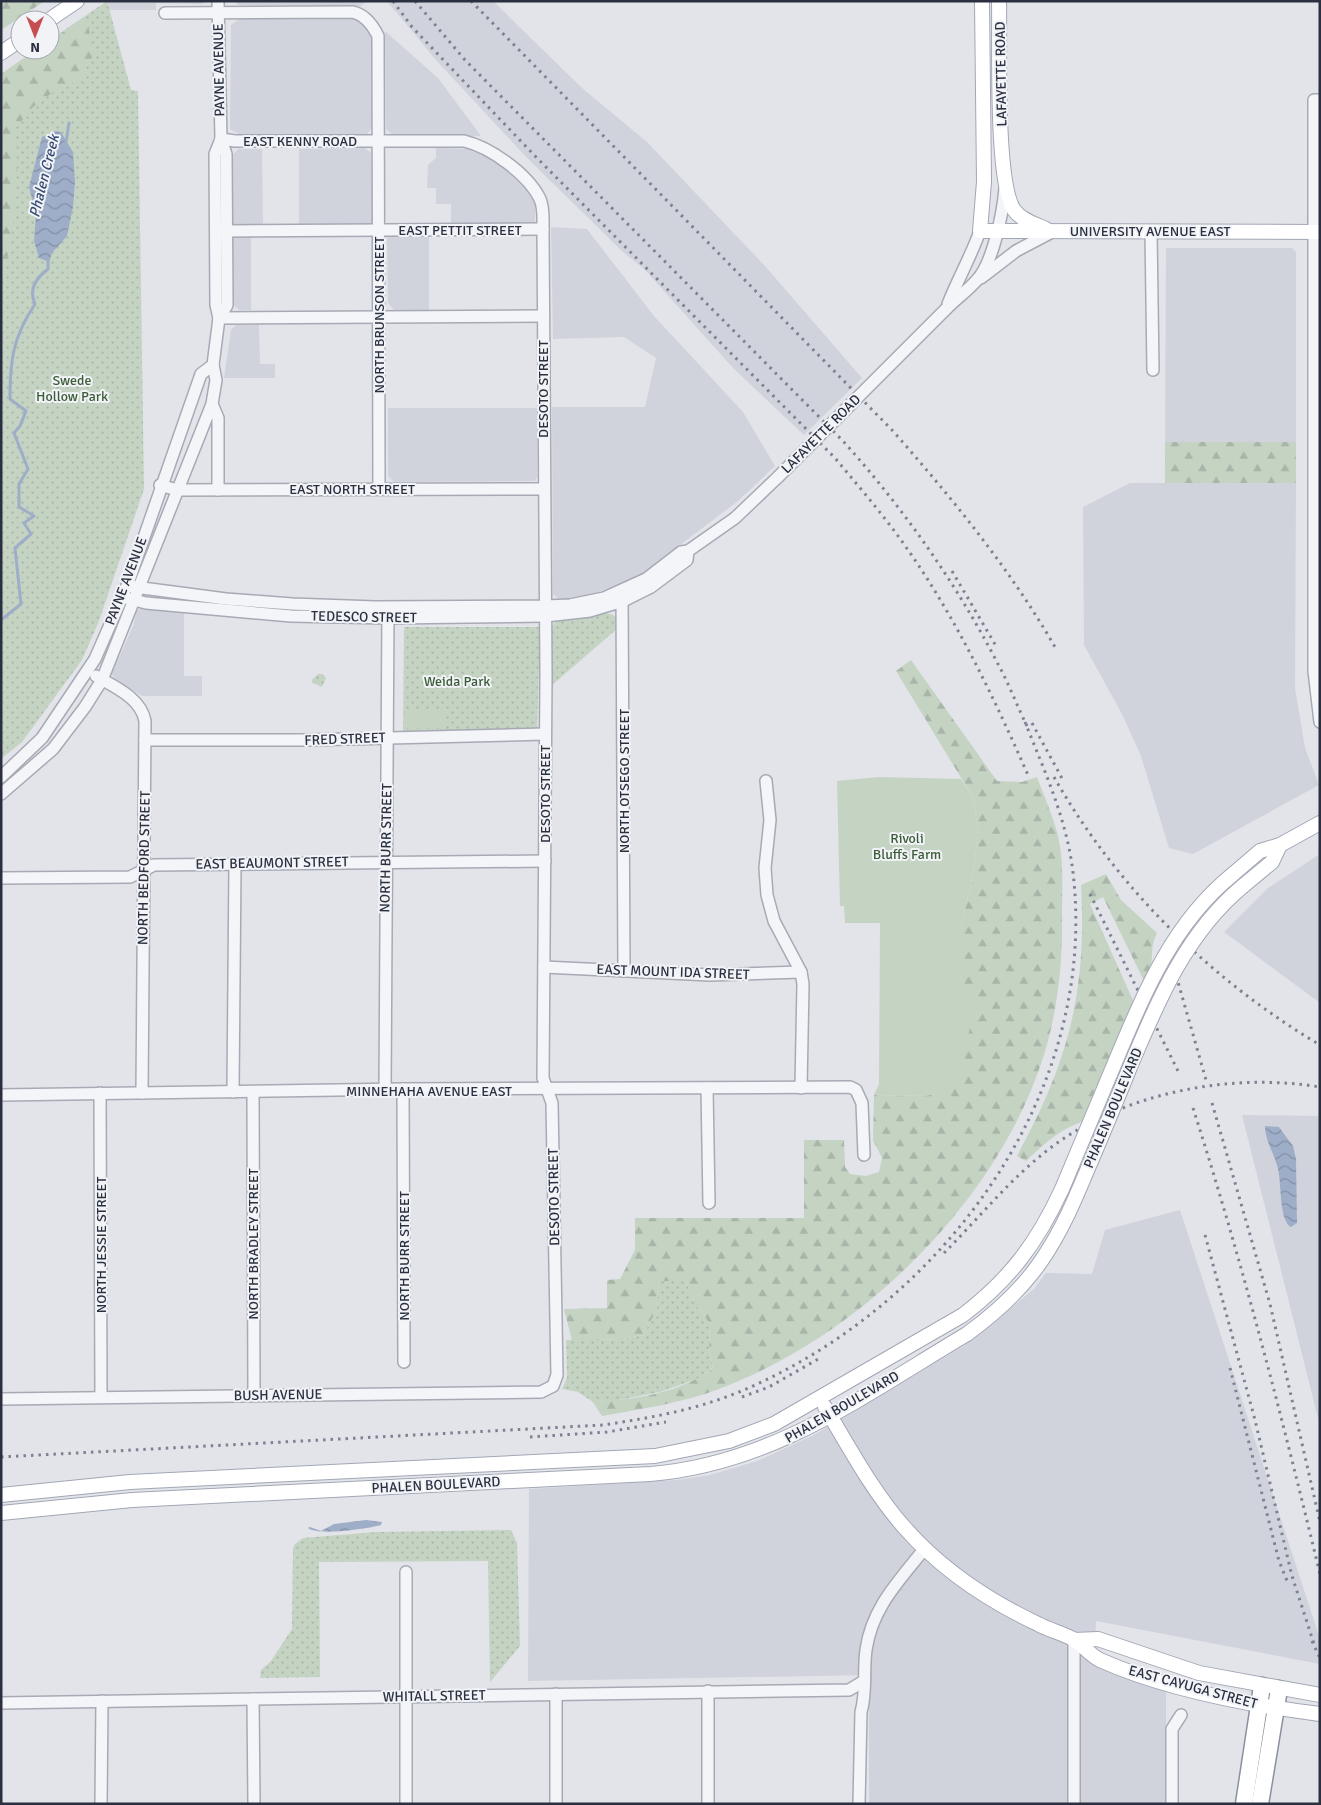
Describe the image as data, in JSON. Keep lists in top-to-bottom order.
{
  "streets": {
    "main road": [
      "LAFAYETTE ROAD",
      "UNIVERSITY AVENUE EAST",
      "PHALEN BOULEVARD",
      "EAST CAYUGA STREET"
    ],
    "street": [
      "PAYNE AVENUE",
      "EAST KENNY ROAD",
      "EAST PETTIT STREET",
      "NORTH BRUNSON STREET",
      "DESOTO STREET",
      "EAST NORTH STREET",
      "TEDESCO STREET",
      "FRED STREET",
      "NORTH OTSEGO STREET",
      "NORTH BURR STREET",
      "EAST BEAUMONT STREET",
      "NORTH BEDFORD STREET",
      "EAST MOUNT IDA STREET",
      "MINNEHAHA AVENUE EAST",
      "NORTH BRADLEY STREET",
      "NORTH JESSIE STREET",
      "BUSH AVENUE",
      "WHITALL STREET"
    ]
  },
  "crossings": [
    ["PAYNE AVENUE", "EAST KENNY ROAD"],
    ["PAYNE AVENUE", "EAST PETTIT STREET"],
    ["PAYNE AVENUE", "NORTH BRUNSON STREET"],
    ["PAYNE AVENUE", "EAST NORTH STREET"],
    ["PAYNE AVENUE", "TEDESCO STREET"],
    ["PAYNE AVENUE", "NORTH BEDFORD STREET"],
    ["LAFAYETTE ROAD", "UNIVERSITY AVENUE EAST"],
    ["LAFAYETTE ROAD", "TEDESCO STREET"],
    ["LAFAYETTE ROAD", "NORTH OTSEGO STREET"],
    ["EAST KENNY ROAD", "NORTH BRUNSON STREET"],
    ["EAST KENNY ROAD", "DESOTO STREET"],
    ["EAST PETTIT STREET", "NORTH BRUNSON STREET"],
    ["EAST PETTIT STREET", "DESOTO STREET"],
    ["NORTH BRUNSON STREET", "EAST NORTH STREET"],
    ["DESOTO STREET", "EAST NORTH STREET"],
    ["DESOTO STREET", "TEDESCO STREET"],
    ["DESOTO STREET", "FRED STREET"],
    ["DESOTO STREET", "EAST BEAUMONT STREET"],
    ["DESOTO STREET", "EAST MOUNT IDA STREET"],
    ["DESOTO STREET", "MINNEHAHA AVENUE EAST"],
    ["DESOTO STREET", "BUSH AVENUE"],
    ["TEDESCO STREET", "NORTH BURR STREET"],
    ["FRED STREET", "NORTH BURR STREET"],
    ["FRED STREET", "NORTH BEDFORD STREET"],
    ["NORTH OTSEGO STREET", "EAST MOUNT IDA STREET"],
    ["NORTH BURR STREET", "EAST BEAUMONT STREET"],
    ["NORTH BURR STREET", "MINNEHAHA AVENUE EAST"],
    ["EAST BEAUMONT STREET", "NORTH BEDFORD STREET"],
    ["NORTH BEDFORD STREET", "MINNEHAHA AVENUE EAST"],
    ["MINNEHAHA AVENUE EAST", "NORTH BRADLEY STREET"],
    ["MINNEHAHA AVENUE EAST", "NORTH JESSIE STREET"],
    ["PHALEN BOULEVARD", "EAST CAYUGA STREET"],
    ["NORTH BRADLEY STREET", "BUSH AVENUE"],
    ["NORTH JESSIE STREET", "BUSH AVENUE"]
  ],
  "water": ["Phalen Creek"],
  "parks": ["Swede Hollow Park", "Weida Park", "Rivoli Bluffs Farm"],
  "north": "bottom"
}
